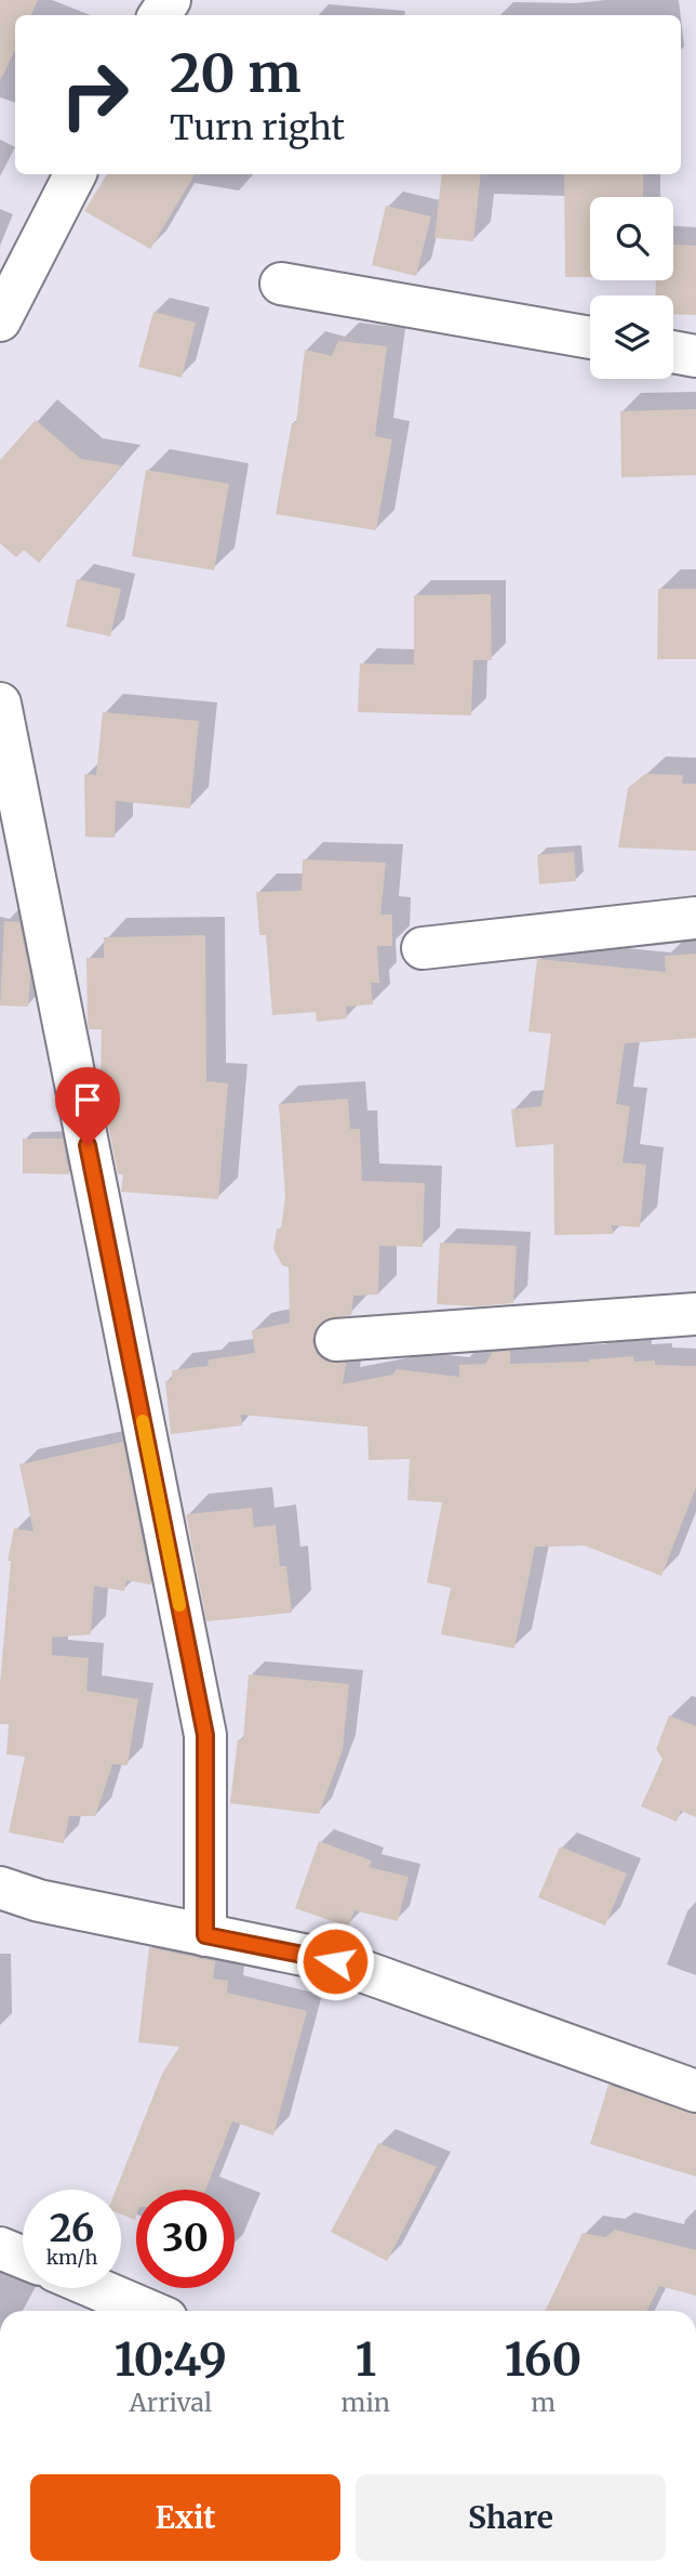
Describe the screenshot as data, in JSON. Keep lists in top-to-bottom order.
{
  "page": {
    "turn": ["20 m", "Turn right"],
    "speed": "26 km/h",
    "limit": "30",
    "eta": [
      "10:49",
      "Arrival",
      "1",
      "min",
      "160",
      "m"
    ],
    "buttons": ["Exit", "Share"]
  }
}
